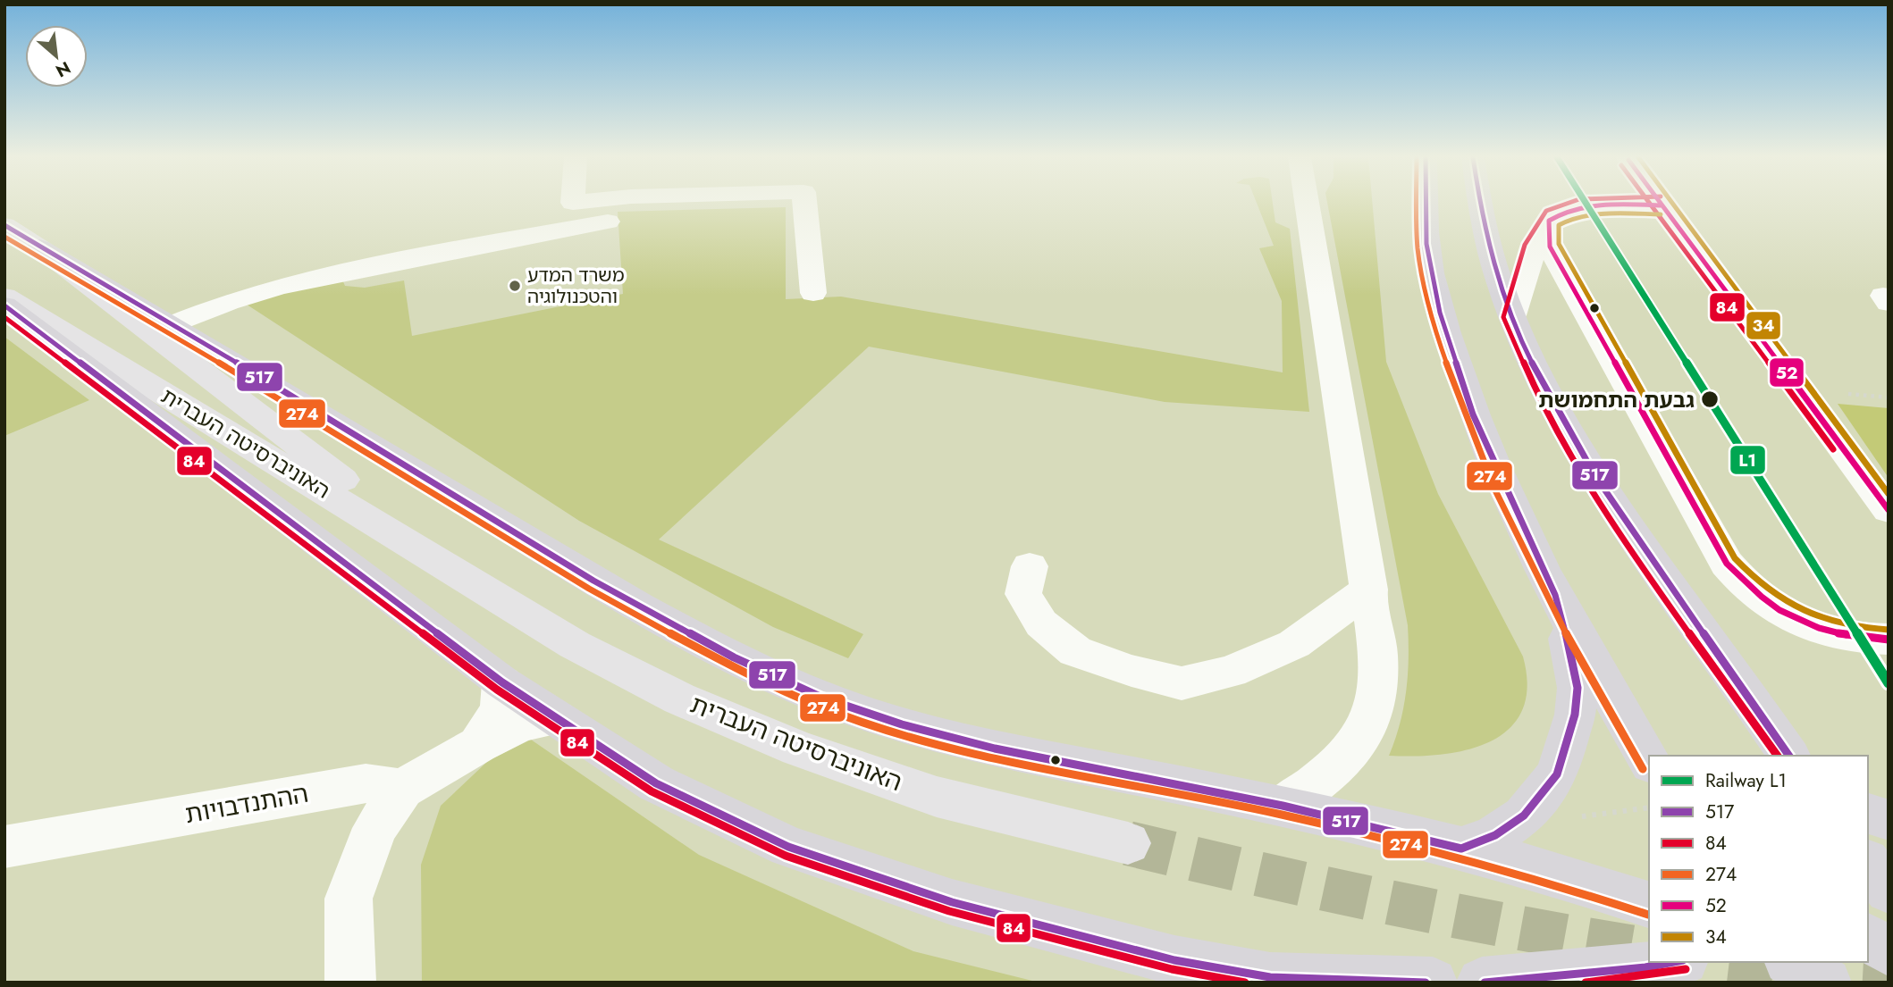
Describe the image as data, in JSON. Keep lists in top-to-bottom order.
{
  "streets": {
    "main road": ["האוניברסיטה העברית"],
    "street": ["ההתנדבויות"]
  },
  "places": ["משרד המדע והטכנולוגיה", "גבעת התחמושת"],
  "lines": [
    "rail line L1",
    "transit line 517",
    "transit line 84",
    "transit line 274",
    "transit line 52",
    "transit line 34"
  ],
  "legend": [
    "Railway L1",
    "517",
    "84",
    "274",
    "52",
    "34"
  ],
  "north": "bottom right"
}
